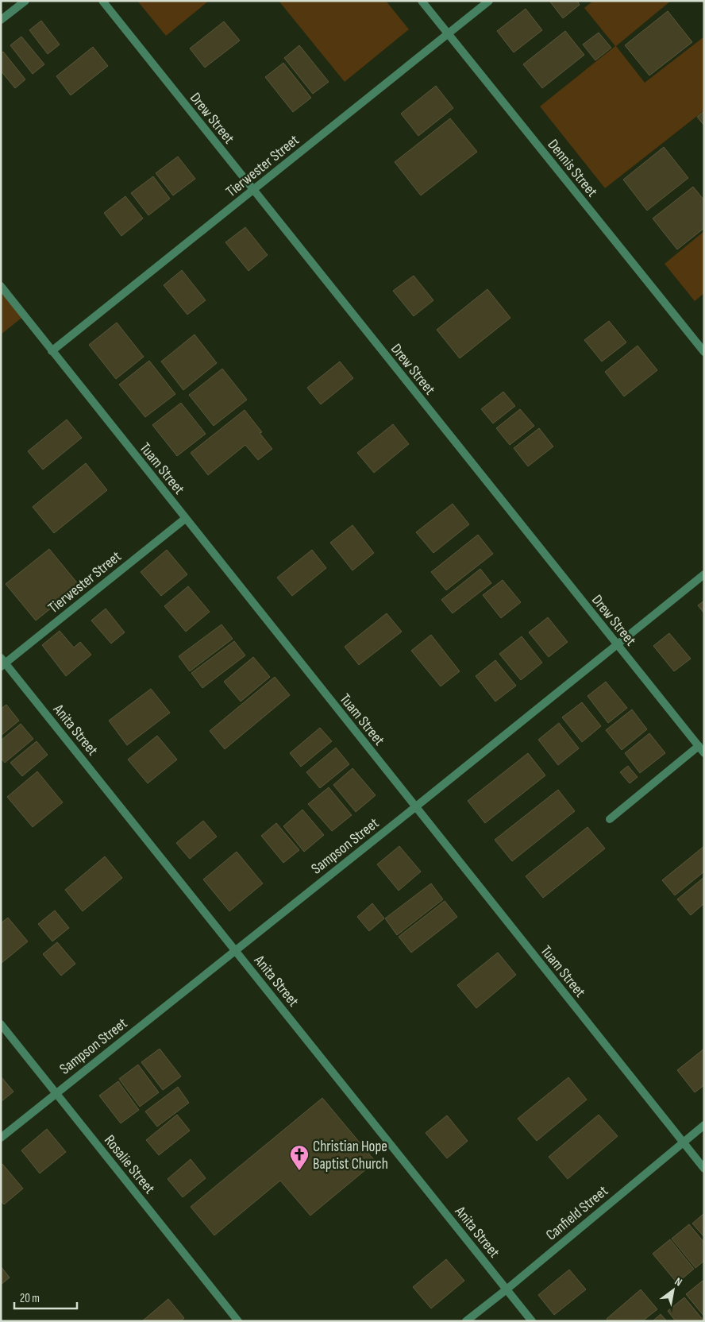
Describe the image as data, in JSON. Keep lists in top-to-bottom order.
{
  "streets": {
    "street": [
      "Drew Street",
      "Tierwester Street",
      "Dennis Street",
      "Tuam Street",
      "Anita Street",
      "Sampson Street",
      "Rosalie Street",
      "Canfield Street"
    ]
  },
  "crossings": [
    ["Drew Street", "Tierwester Street"],
    ["Drew Street", "Sampson Street"],
    ["Tierwester Street", "Dennis Street"],
    ["Tierwester Street", "Tuam Street"],
    ["Tierwester Street", "Anita Street"],
    ["Tuam Street", "Sampson Street"],
    ["Tuam Street", "Canfield Street"],
    ["Anita Street", "Sampson Street"],
    ["Anita Street", "Canfield Street"],
    ["Sampson Street", "Rosalie Street"]
  ],
  "places": {
    "church": ["Christian Hope Baptist Church"]
  },
  "scale_bar": "20 m",
  "north": "top right"
}
